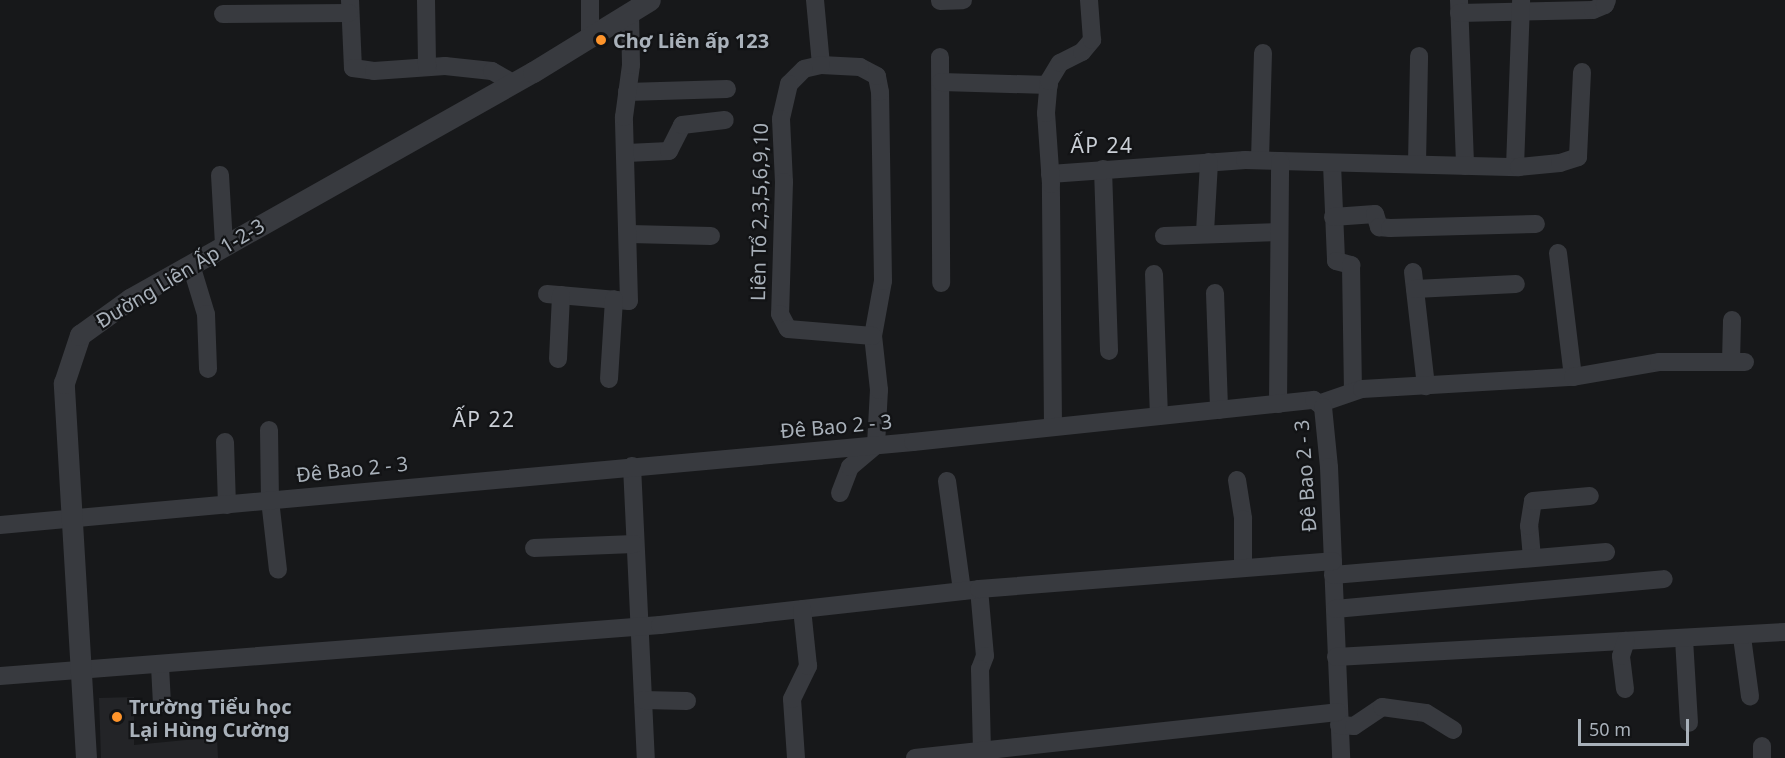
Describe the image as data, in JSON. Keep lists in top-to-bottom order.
{
  "streets": {
    "street": ["Liên Tổ 2,3,5,6,9,10", "Đường Liên Ấp 1-2-3", "Đê Bao 2 - 3"]
  },
  "crossings": [
    ["Liên Tổ 2,3,5,6,9,10", "Đê Bao 2 - 3"],
    ["Đường Liên Ấp 1-2-3", "Đê Bao 2 - 3"]
  ],
  "districts": ["ẤP 24", "ẤP 22"],
  "places": ["Chợ Liên ấp 123", "Trường Tiểu học Lại Hùng Cường"],
  "scale_bar": "50 m"
}
